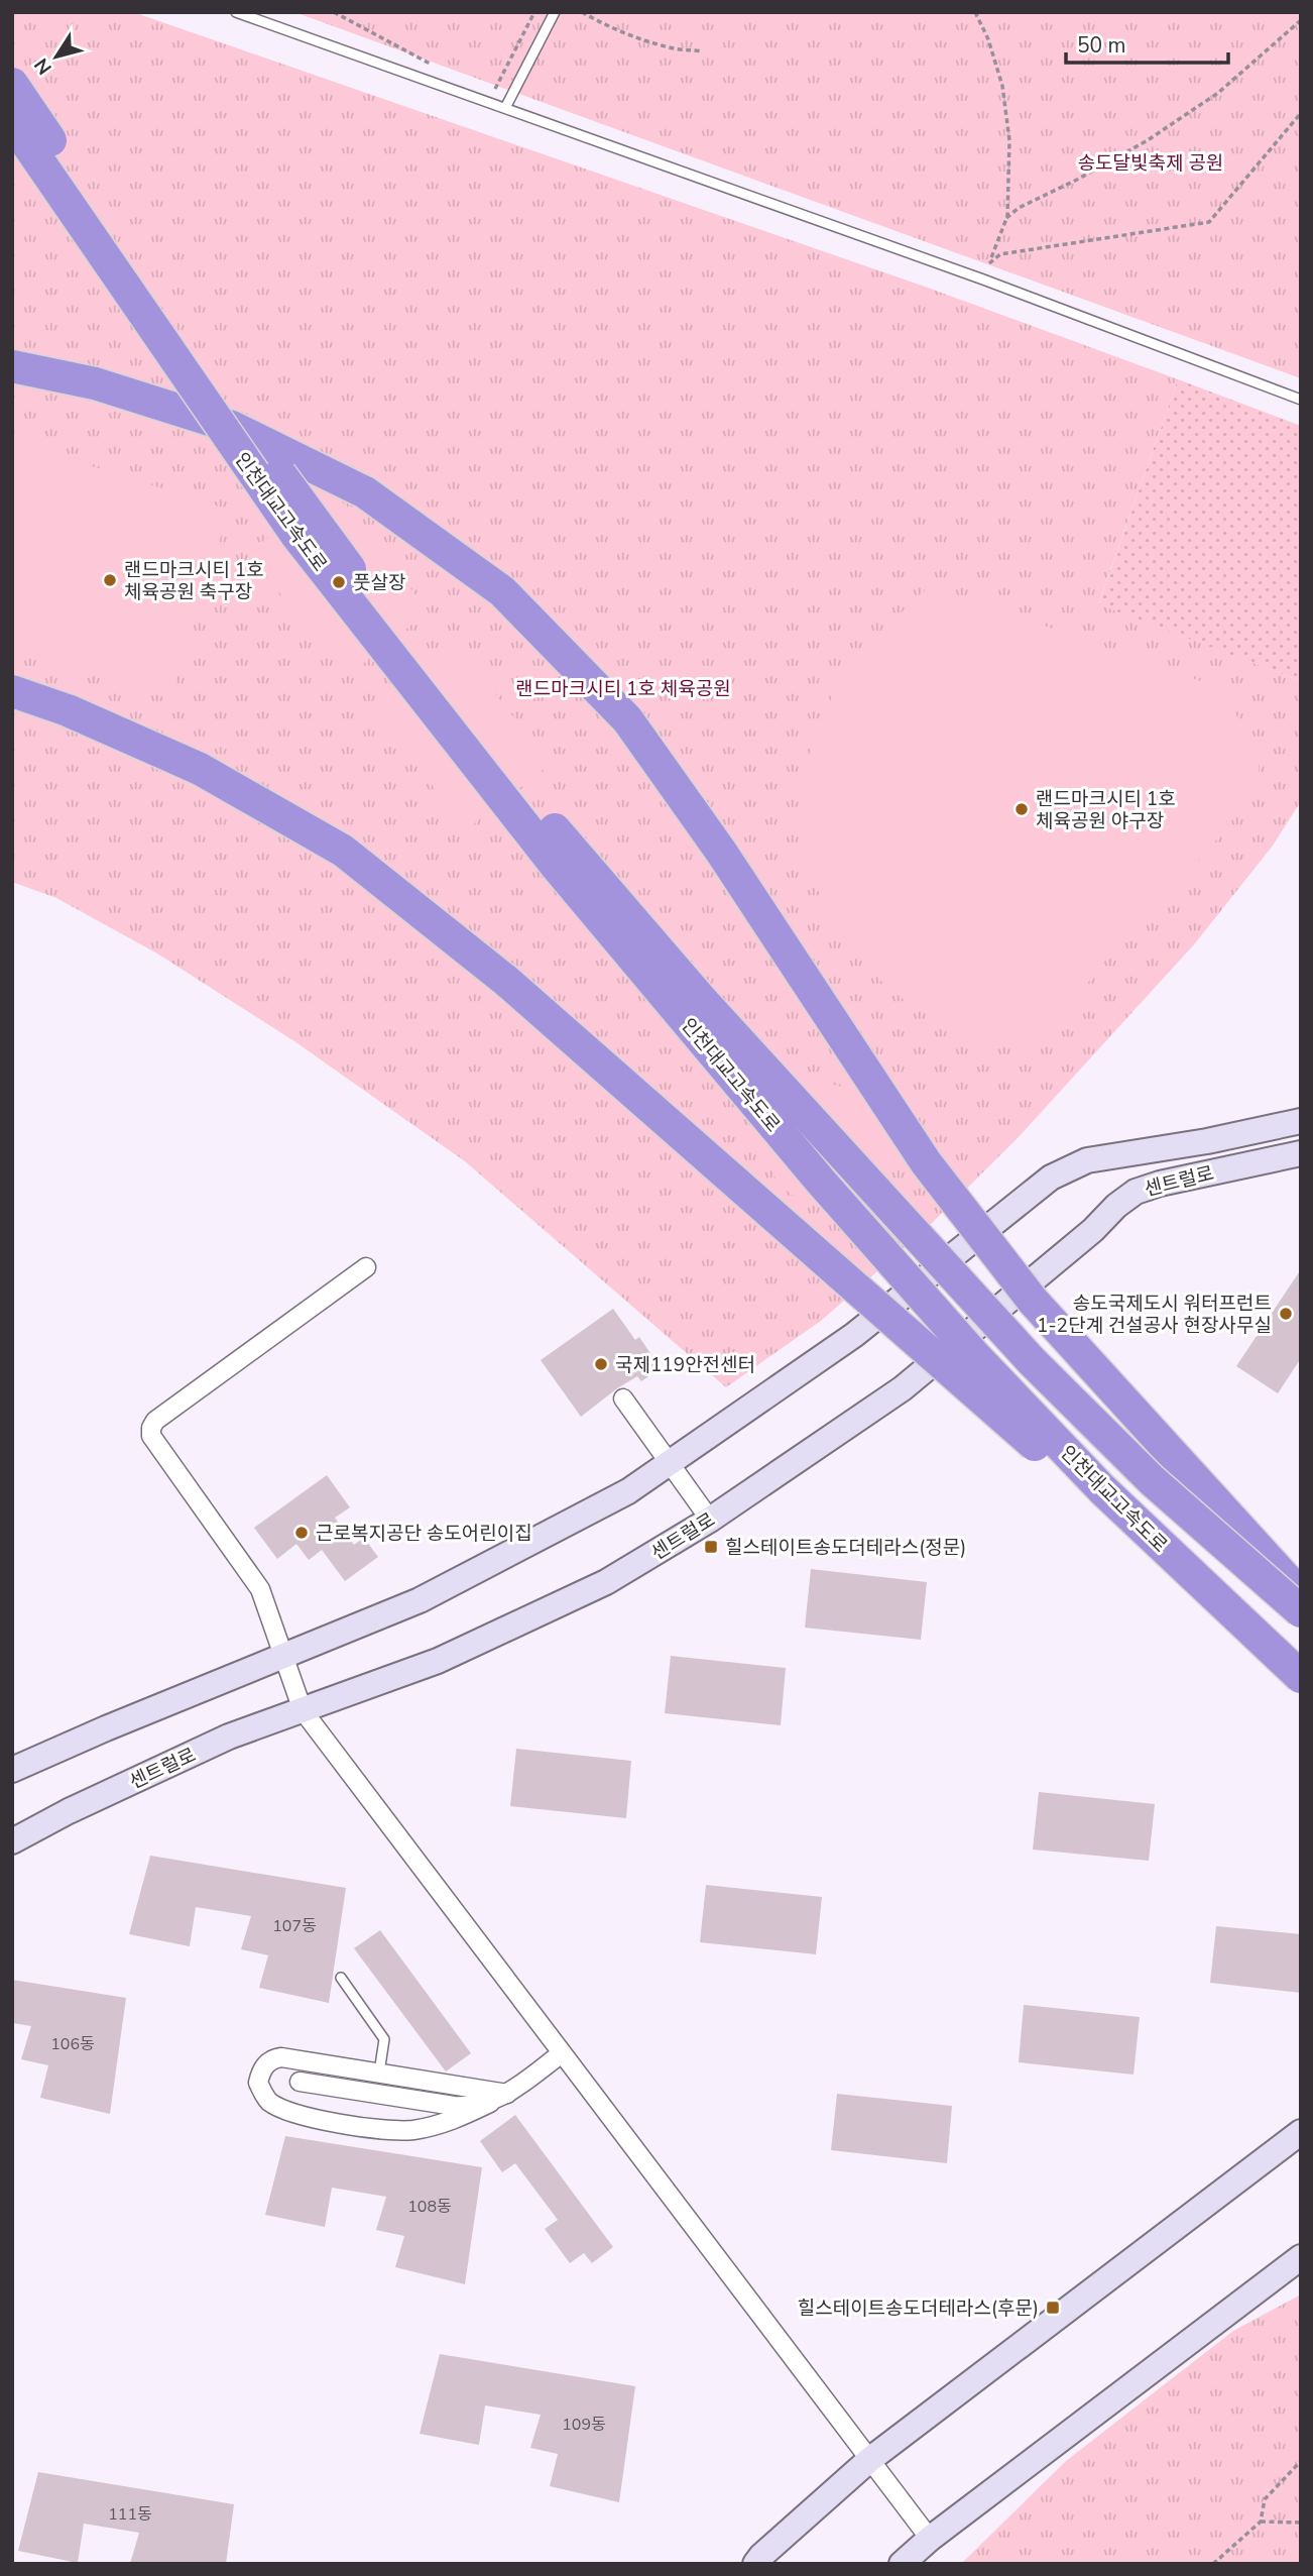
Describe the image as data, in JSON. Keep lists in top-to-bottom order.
{
  "streets": {
    "highway": ["인천대교고속도로"],
    "main road": ["센트럴로"]
  },
  "parks": ["송도달빛축제 공원", "랜드마크시티 1호 체육공원"],
  "places": {
    "other": [
      "랜드마크시티 1호 체육공원 축구장",
      "풋살장",
      "랜드마크시티 1호 체육공원 야구장",
      "송도국제도시 워터프런트 1-2단계 건설공사 현장사무실",
      "국제119안전센터",
      "근로복지공단 송도어린이집"
    ],
    "transit": ["힐스테이트송도더테라스(정문)", "힐스테이트송도더테라스(후문)"]
  },
  "house_numbers": [
    "107동",
    "106동",
    "108동",
    "109동",
    "111동"
  ],
  "scale_bar": "50 m",
  "north": "bottom left"
}
